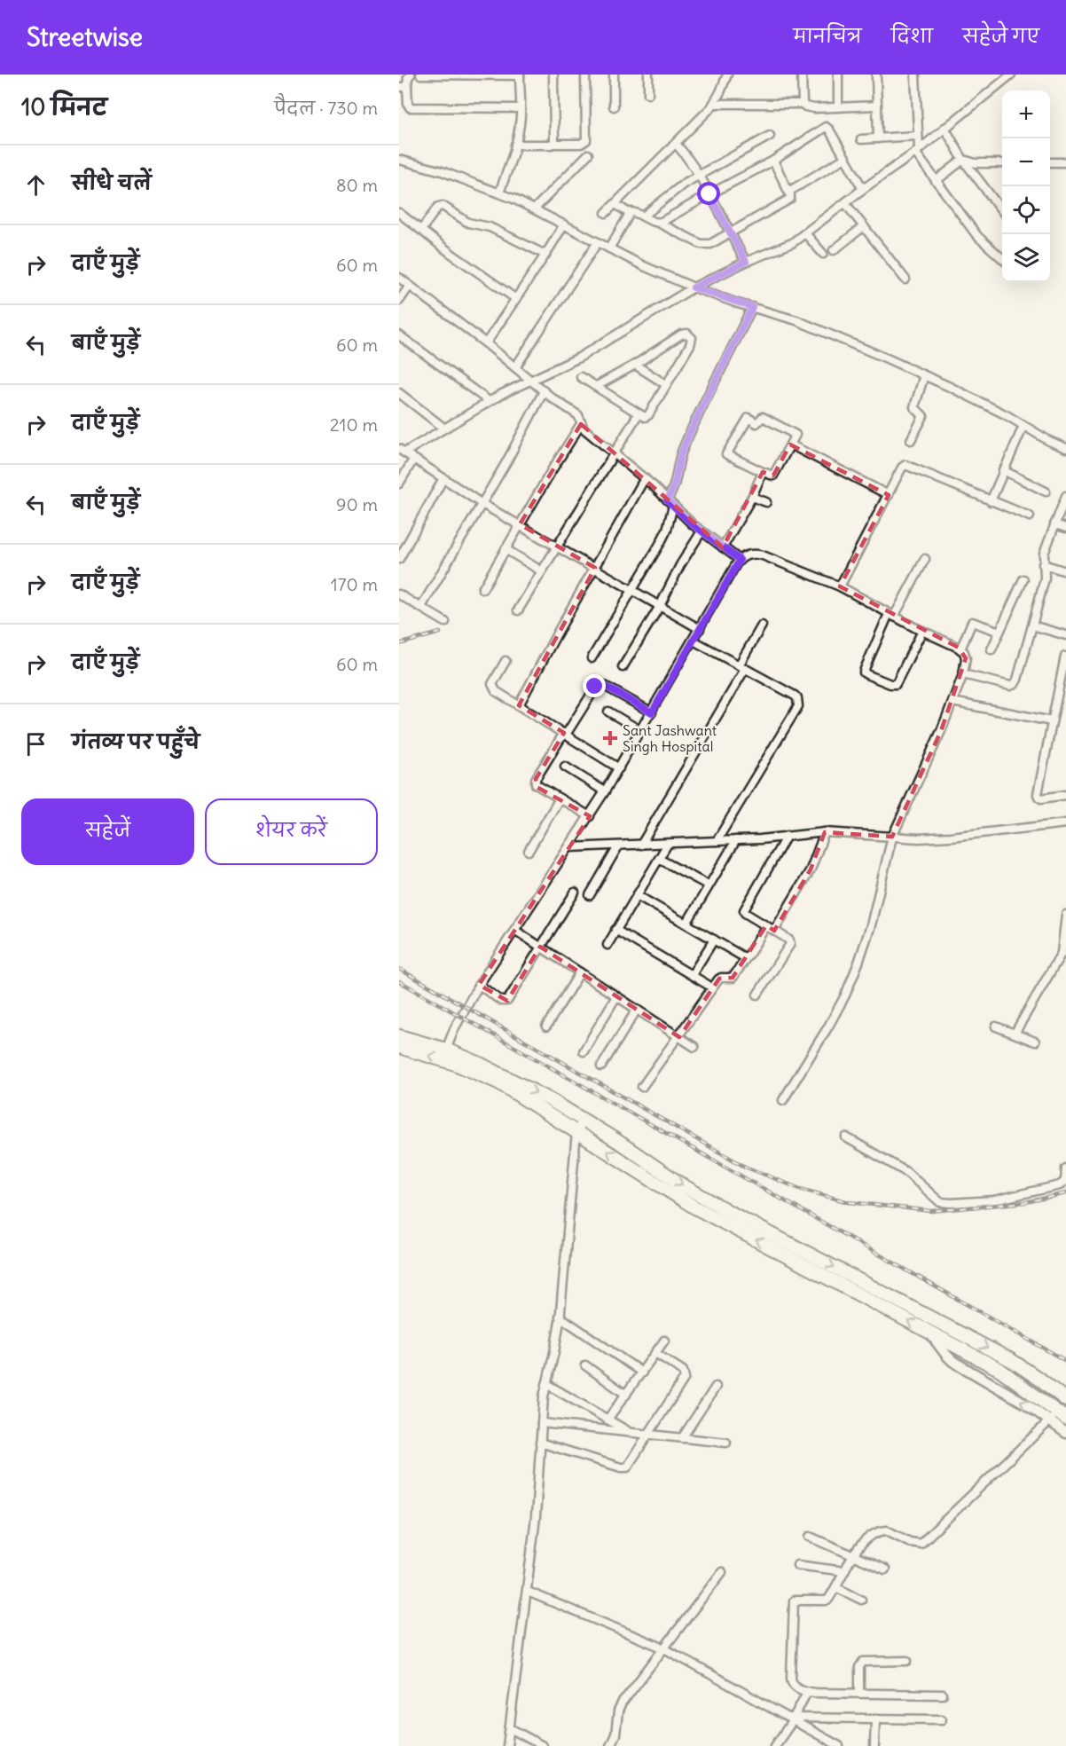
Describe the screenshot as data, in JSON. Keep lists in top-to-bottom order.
{
  "places": {
    "health": ["Sant Jashwant Singh Hospital"]
  },
  "page": {
    "header": "Streetwise",
    "nav": ["मानचित्र", "दिशा", "सहेजे गए"],
    "heading": ["10 मिनट", "पैदल · 730 m"],
    "map_buttons": ["+", "−"],
    "list": [
      ["सीधे चलें", "80 m"],
      ["दाएँ मुड़ें", "60 m"],
      ["बाएँ मुड़ें", "60 m"],
      ["दाएँ मुड़ें", "210 m"],
      ["बाएँ मुड़ें", "90 m"],
      ["दाएँ मुड़ें", "170 m"],
      ["दाएँ मुड़ें", "60 m"],
      "गंतव्य पर पहुँचे"
    ],
    "buttons": ["सहेजें", "शेयर करें"]
  }
}
